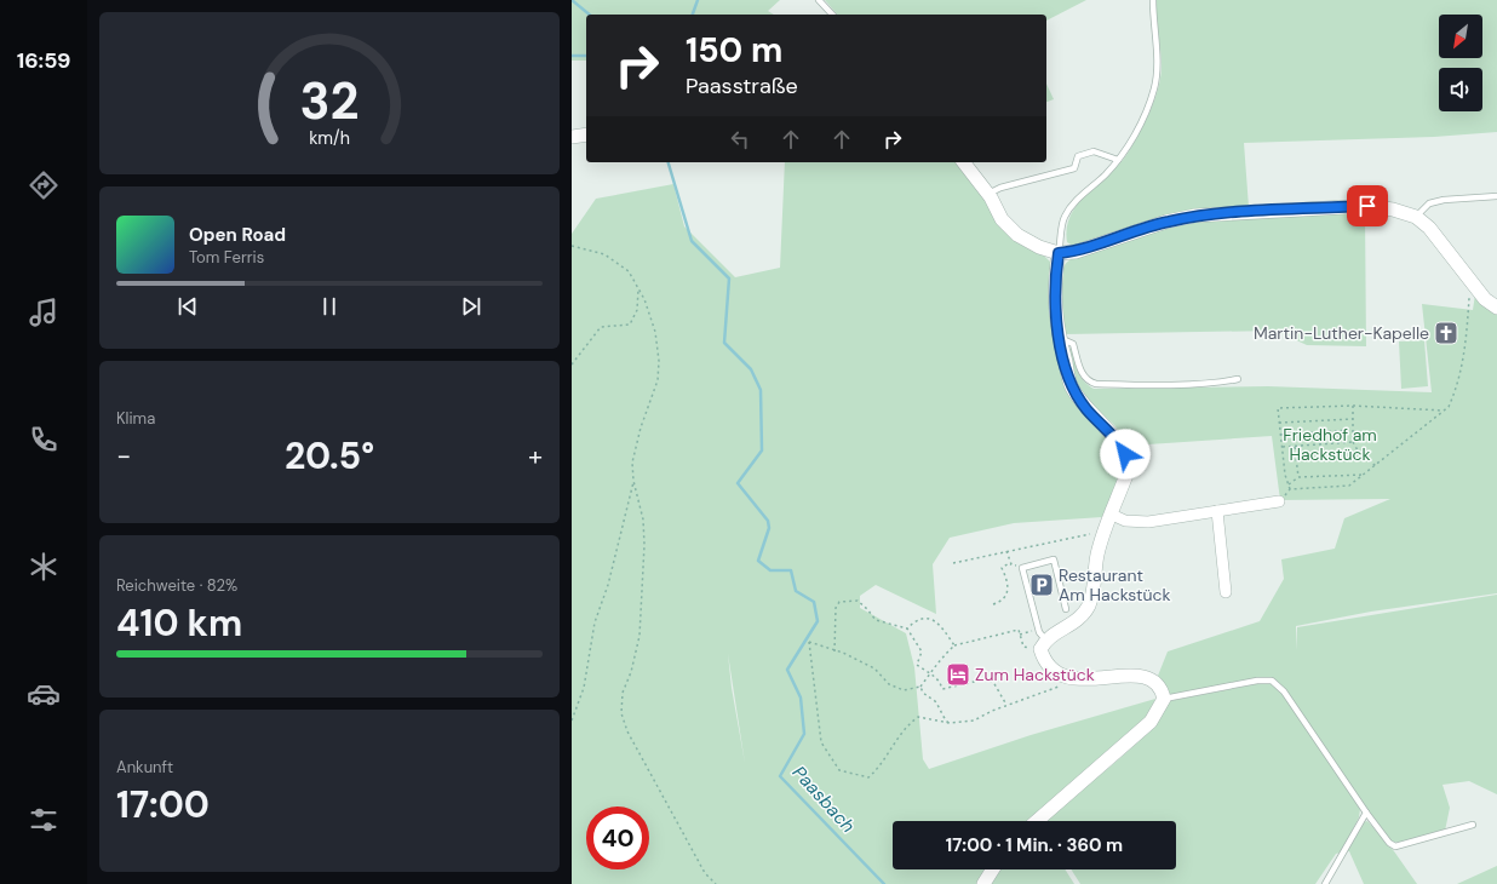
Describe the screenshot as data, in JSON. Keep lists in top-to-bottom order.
{
  "water": ["Paasbach"],
  "parks": ["Friedhof am Hackstück"],
  "places": {
    "church": ["Martin-Luther-Kapelle"],
    "parking": ["Restaurant Am Hackstück"],
    "hotel": ["Zum Hackstück"]
  },
  "north": "bottom left",
  "page": {
    "tabs": "16:59",
    "turn": ["150 m", "Paasstraße"],
    "song": ["Open Road", "Tom Ferris"],
    "tile": [
      "Klima",
      ["Reichweite · 82%", "410 km"],
      ["Ankunft", "17:00"]
    ],
    "heat": ["−", "20.5°", "+"],
    "limit": "40",
    "trip": "17:00 · 1 Min. · 360 m",
    "gauge": ["32", "km/h"]
  }
}
